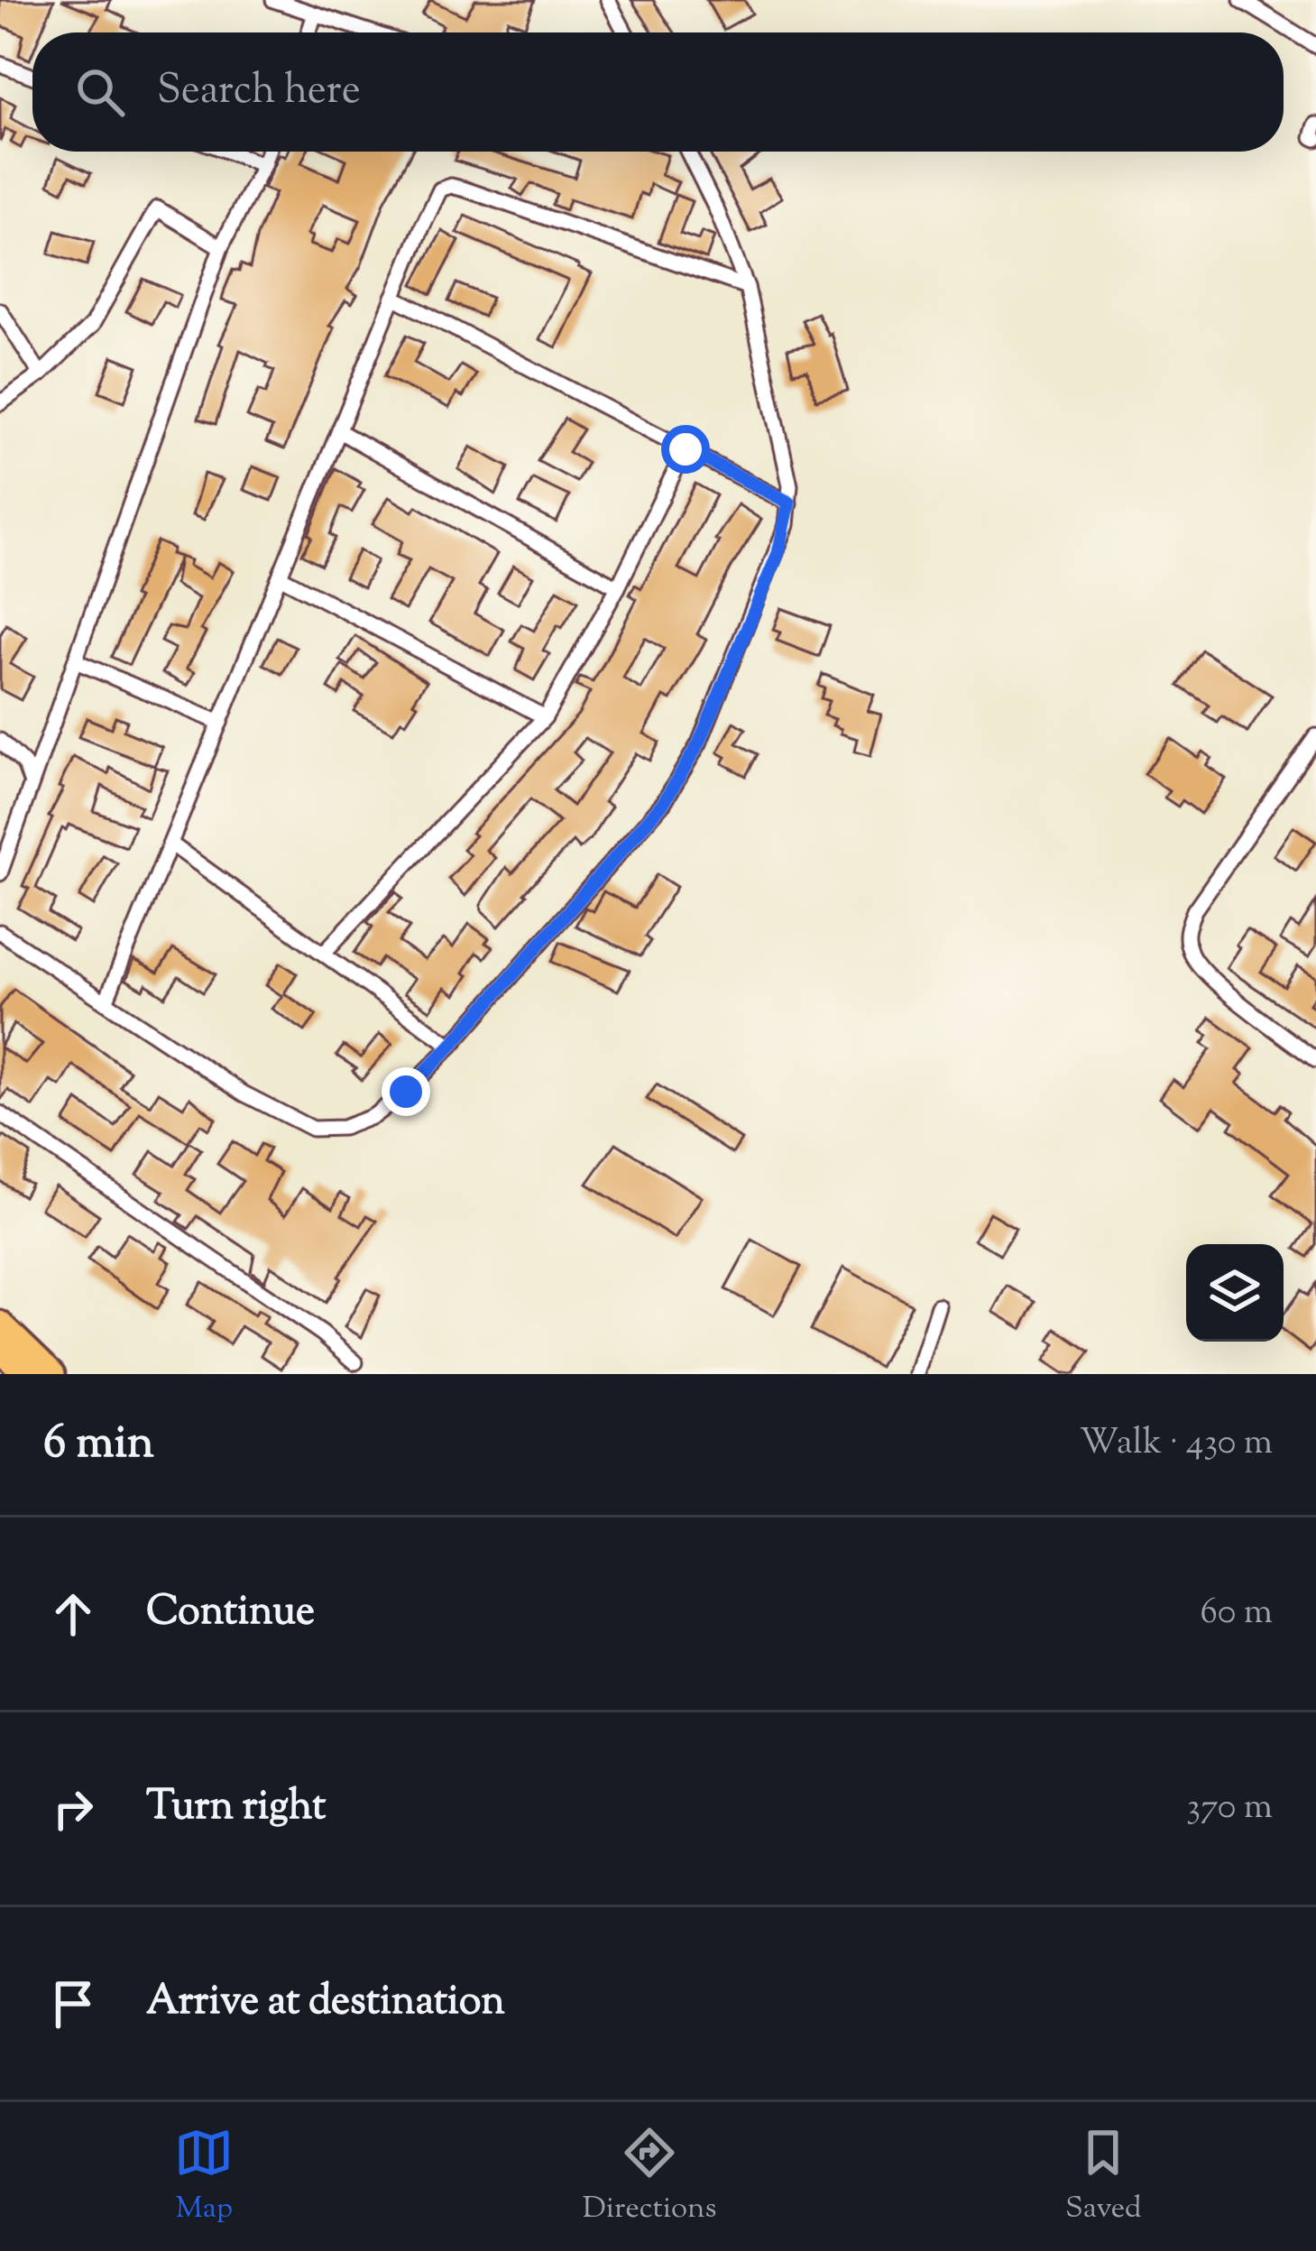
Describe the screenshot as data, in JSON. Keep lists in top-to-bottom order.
{
  "page": {
    "search": "Search here",
    "heading": ["6 min", "Walk · 430 m"],
    "list": [
      ["Continue", "60 m"],
      ["Turn right", "370 m"],
      "Arrive at destination"
    ],
    "nav": ["Map", "Directions", "Saved"]
  }
}
